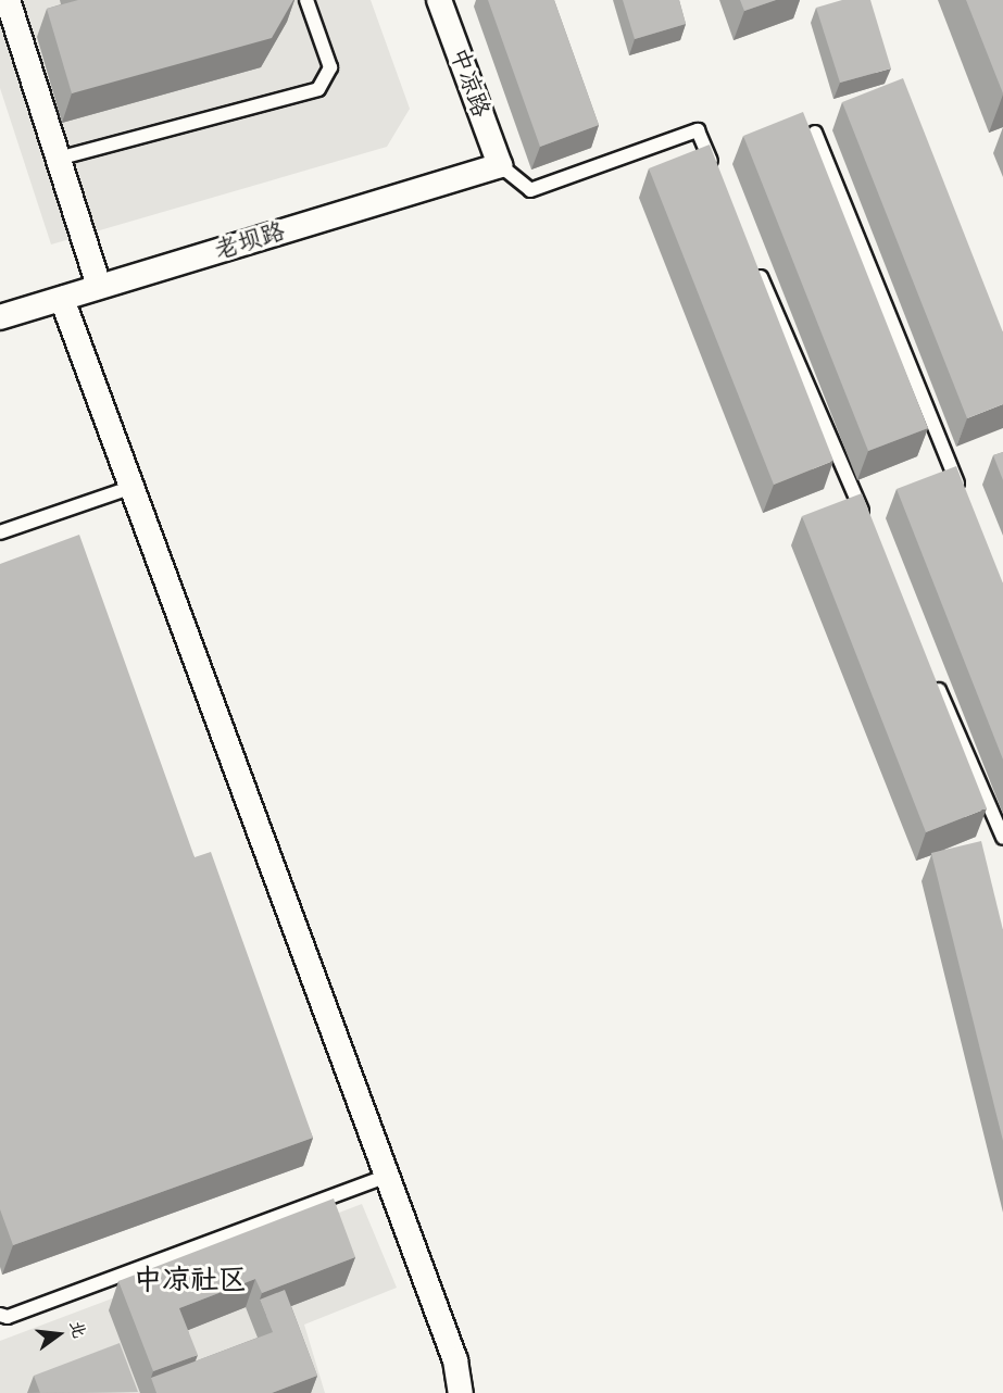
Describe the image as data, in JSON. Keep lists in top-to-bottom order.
{
  "streets": {
    "street": ["中凉路", "老坝路"]
  },
  "crossings": [
    ["中凉路", "老坝路"]
  ],
  "districts": ["中凉社区"],
  "north": "right"
}
